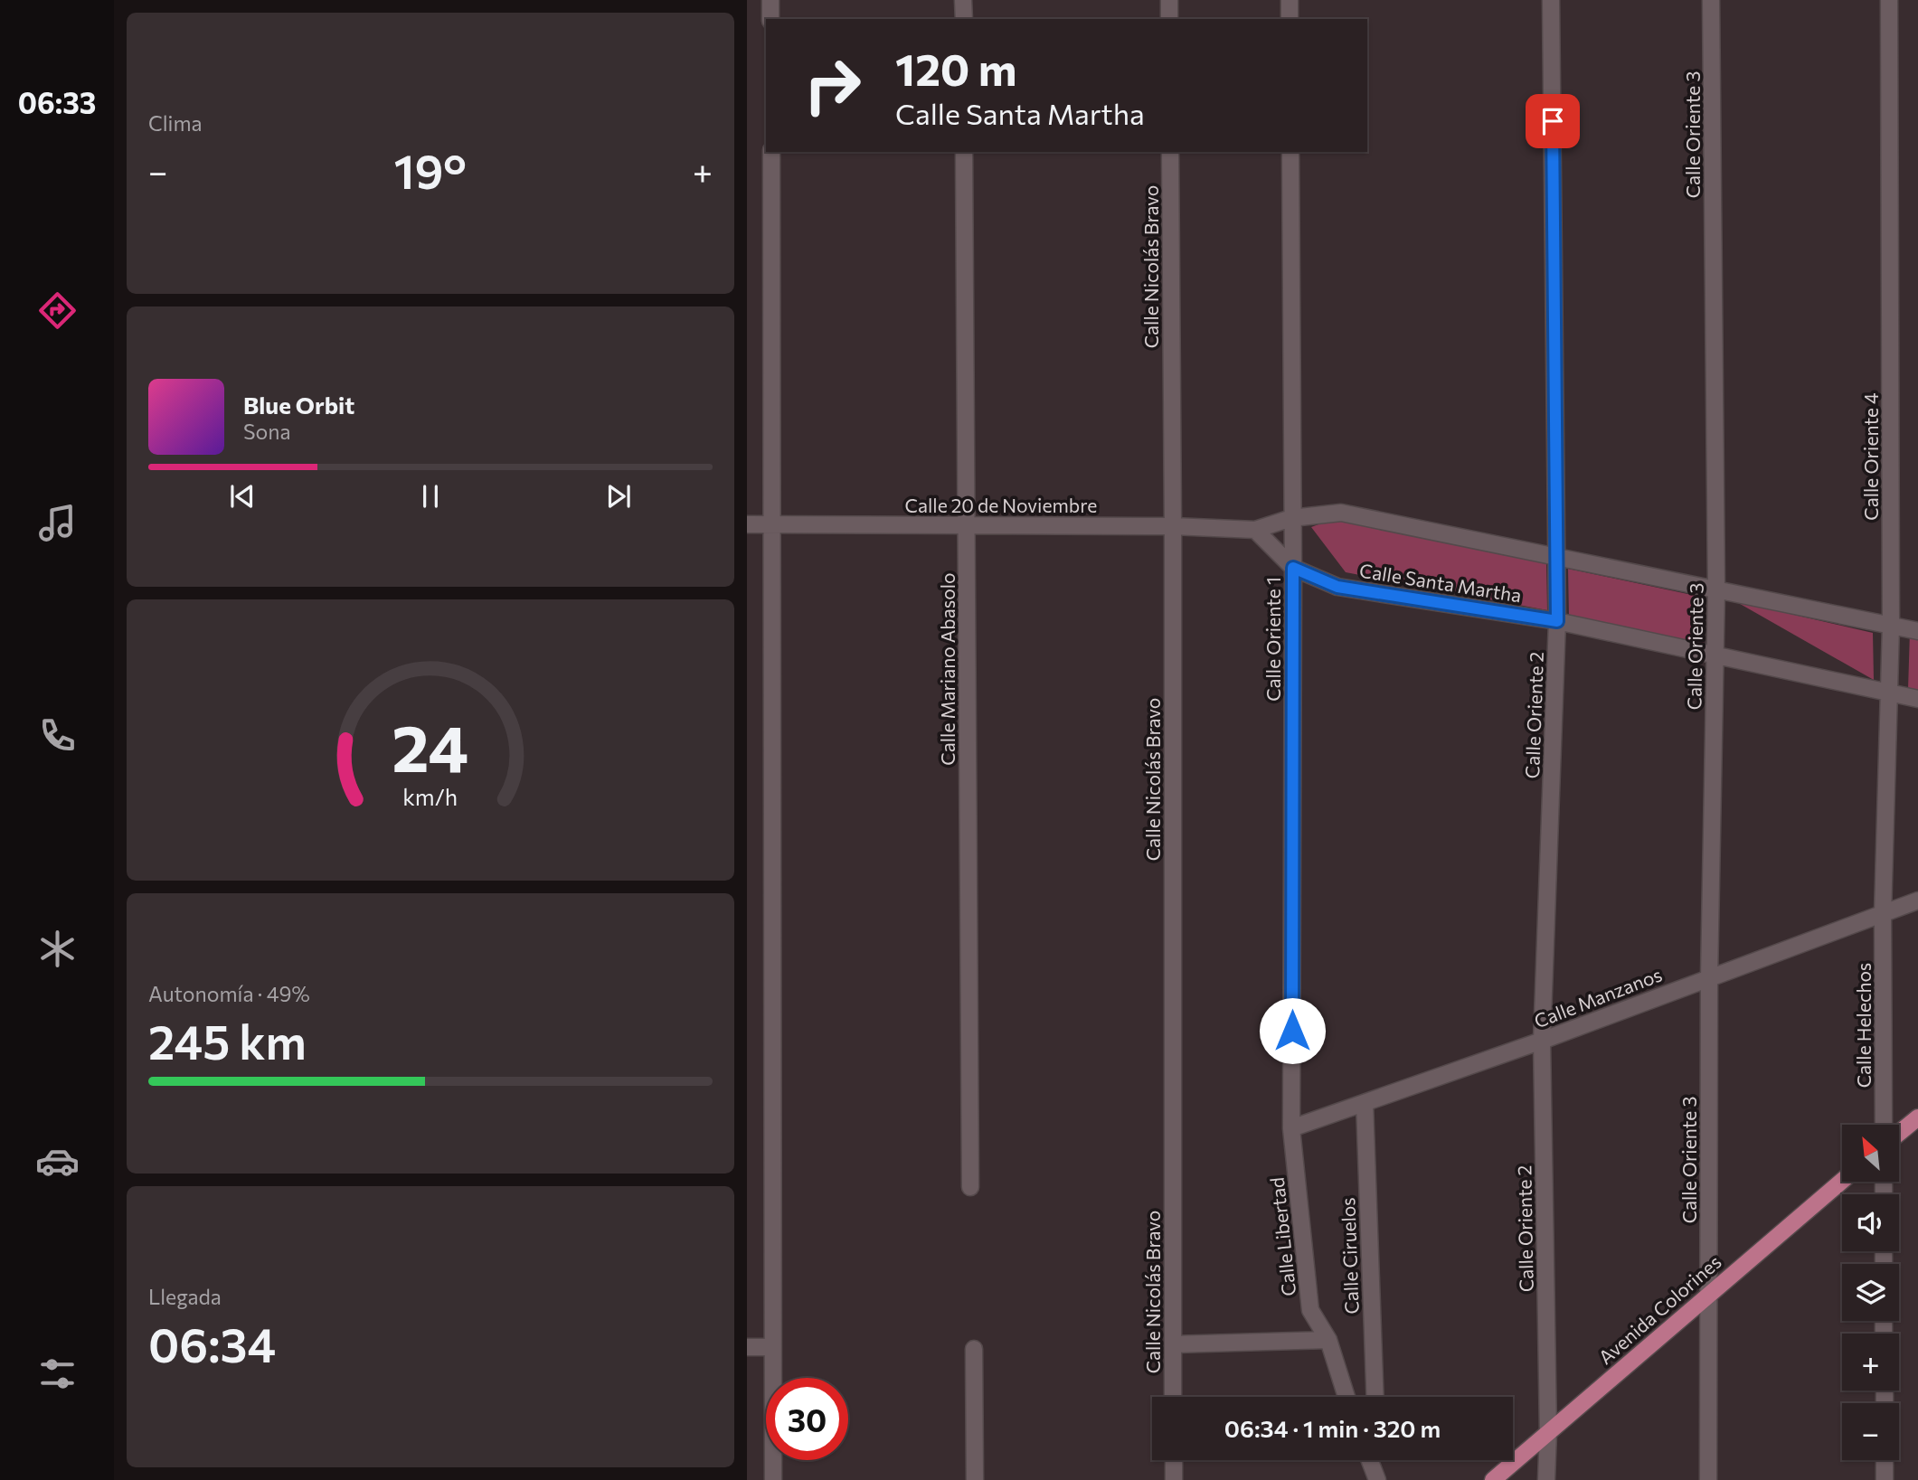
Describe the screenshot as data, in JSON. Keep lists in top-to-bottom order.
{
  "streets": {
    "main road": ["Avenida Colorines"],
    "street": [
      "Calle Oriente 3",
      "Calle Nicolás Bravo",
      "Calle Oriente 4",
      "Calle 20 de Noviembre",
      "Calle Santa Martha",
      "Calle Oriente 1",
      "Calle Mariano Abasolo",
      "Calle Oriente 2",
      "Calle Manzanos",
      "Calle Helechos",
      "Calle Libertad",
      "Calle Ciruelos"
    ]
  },
  "crossings": [
    ["Calle Oriente 3", "Calle Santa Martha"],
    ["Calle Oriente 3", "Calle Manzanos"],
    ["Calle Oriente 3", "Avenida Colorines"],
    ["Calle Nicolás Bravo", "Calle 20 de Noviembre"],
    ["Calle Oriente 4", "Calle Santa Martha"],
    ["Calle Oriente 4", "Calle Manzanos"],
    ["Calle Oriente 4", "Calle Helechos"],
    ["Calle 20 de Noviembre", "Calle Oriente 1"],
    ["Calle 20 de Noviembre", "Calle Mariano Abasolo"],
    ["Calle Santa Martha", "Calle Oriente 1"],
    ["Calle Santa Martha", "Calle Oriente 2"],
    ["Calle Oriente 1", "Calle Manzanos"],
    ["Calle Oriente 1", "Calle Libertad"],
    ["Calle Oriente 2", "Calle Manzanos"],
    ["Calle Oriente 2", "Avenida Colorines"],
    ["Calle Manzanos", "Calle Helechos"],
    ["Calle Manzanos", "Calle Libertad"],
    ["Calle Manzanos", "Calle Ciruelos"]
  ],
  "north": "top left",
  "page": {
    "tabs": "06:33",
    "tile": [
      "Clima",
      ["Autonomía · 49%", "245 km"],
      ["Llegada", "06:34"]
    ],
    "turn": ["120 m", "Calle Santa Martha"],
    "heat": ["−", "19°", "+"],
    "song": ["Blue Orbit", "Sona"],
    "map_buttons": ["+", "−"],
    "limit": "30",
    "trip": "06:34 · 1 min · 320 m",
    "gauge": ["24", "km/h"]
  }
}
